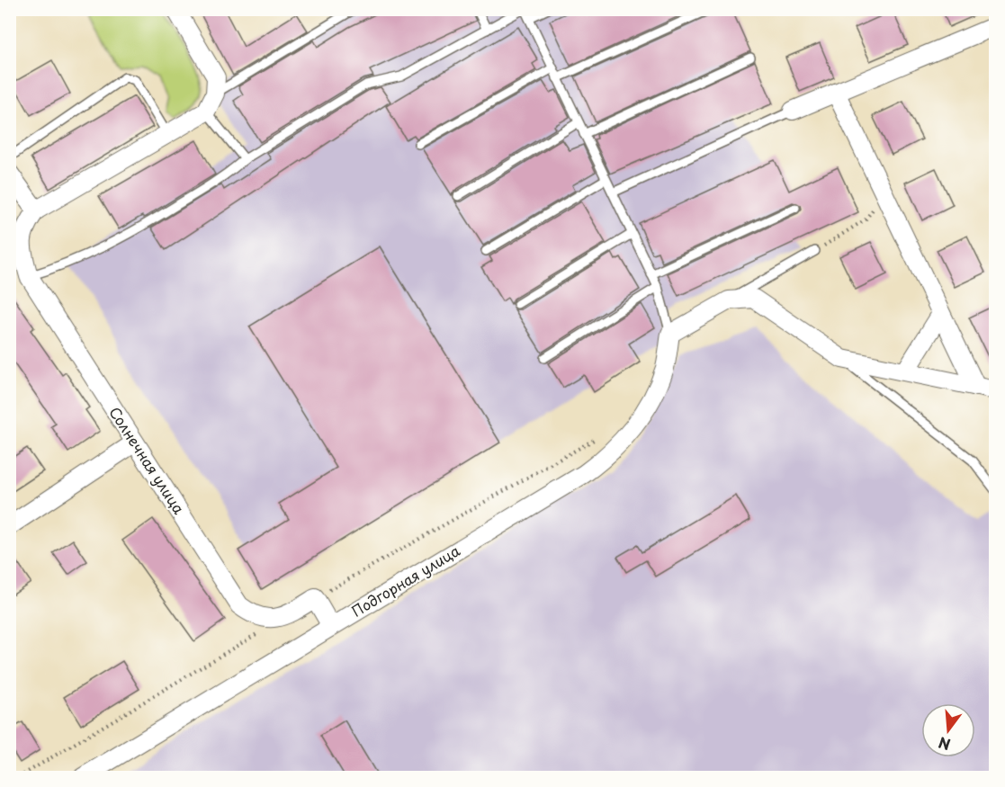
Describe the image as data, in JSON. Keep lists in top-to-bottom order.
{
  "streets": {
    "street": ["Солнечная улица", "Подгорная улица"]
  },
  "north": "bottom"
}
